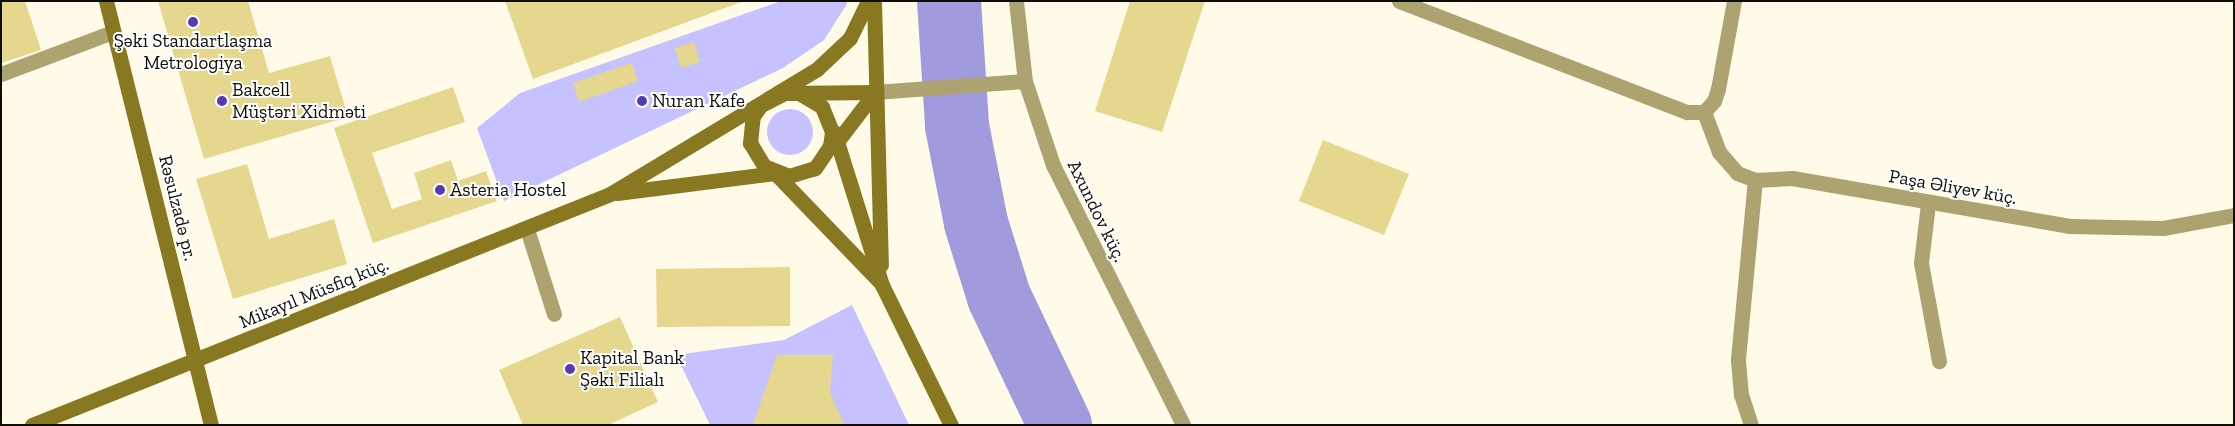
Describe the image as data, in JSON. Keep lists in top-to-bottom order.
{
  "streets": {
    "main road": ["Rəsulzadə pr.", "Mikayıl Müsfiq küç."],
    "street": ["Paşa Əliyev küç.", "Axundov küç."]
  },
  "crossings": [
    ["Rəsulzadə pr.", "Mikayıl Müsfiq küç."]
  ],
  "places": [
    "Şəki Standartlaşma Metrologiya",
    "Bakcell Müştəri Xidməti",
    "Nuran Kafe",
    "Asteria Hostel",
    "Kapital Bank Şəki Filialı"
  ]
}
